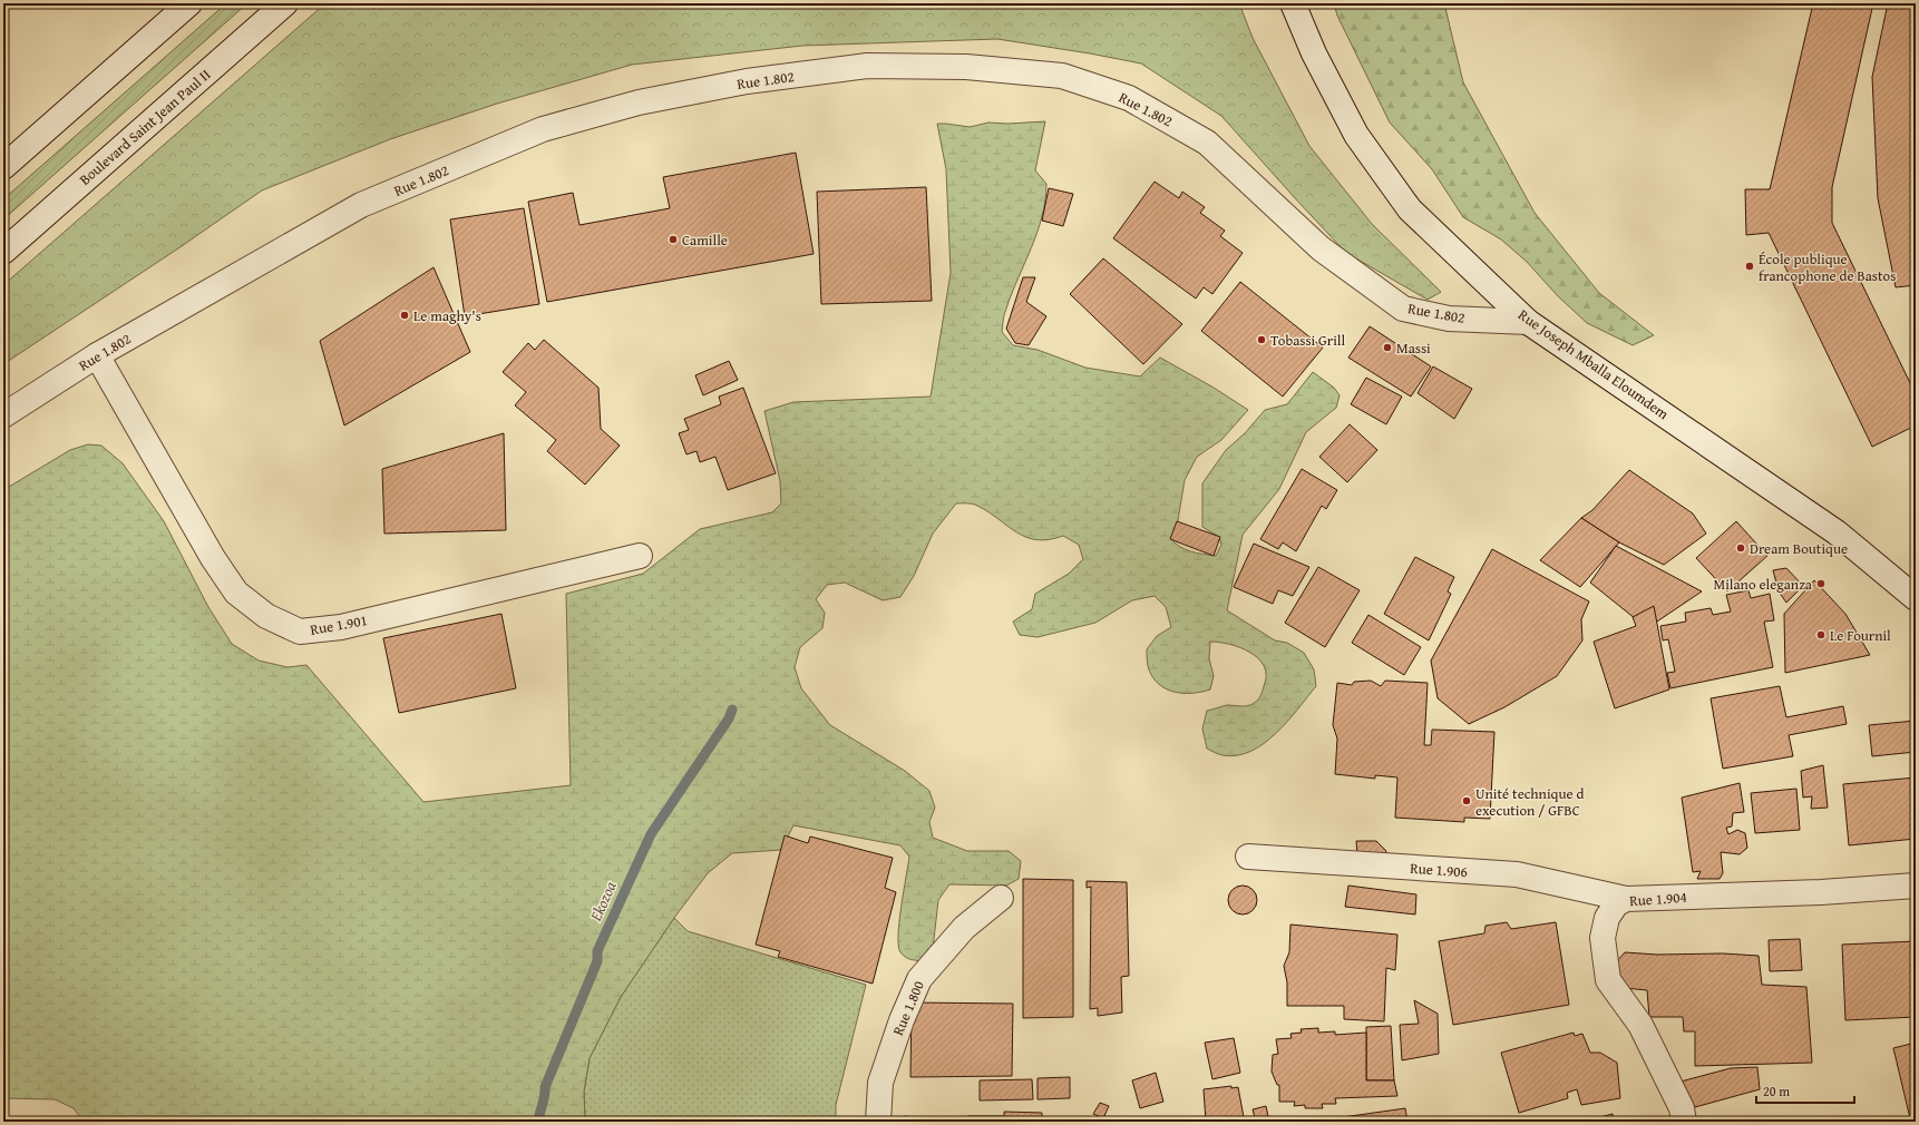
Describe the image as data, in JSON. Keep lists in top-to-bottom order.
{
  "streets": {
    "street": [
      "Rue 1.802",
      "Boulevard Saint Jean Paul II",
      "Rue Joseph Mballa Eloumdem",
      "Rue 1.901",
      "Rue 1.906",
      "Rue 1.904",
      "Rue 1.800"
    ]
  },
  "crossings": [
    ["Rue 1.802", "Rue Joseph Mballa Eloumdem"],
    ["Rue 1.802", "Rue 1.901"],
    ["Rue 1.906", "Rue 1.904"]
  ],
  "water": ["Ekozoa"],
  "places": [
    "Camille",
    "École publique francophone de Bastos",
    "Le maghy's",
    "Tobassi Grill",
    "Massi",
    "Dream Boutique",
    "Milano eleganza",
    "Le Fournil",
    "Unité technique d execution / GFBC"
  ],
  "scale_bar": "20 m"
}
